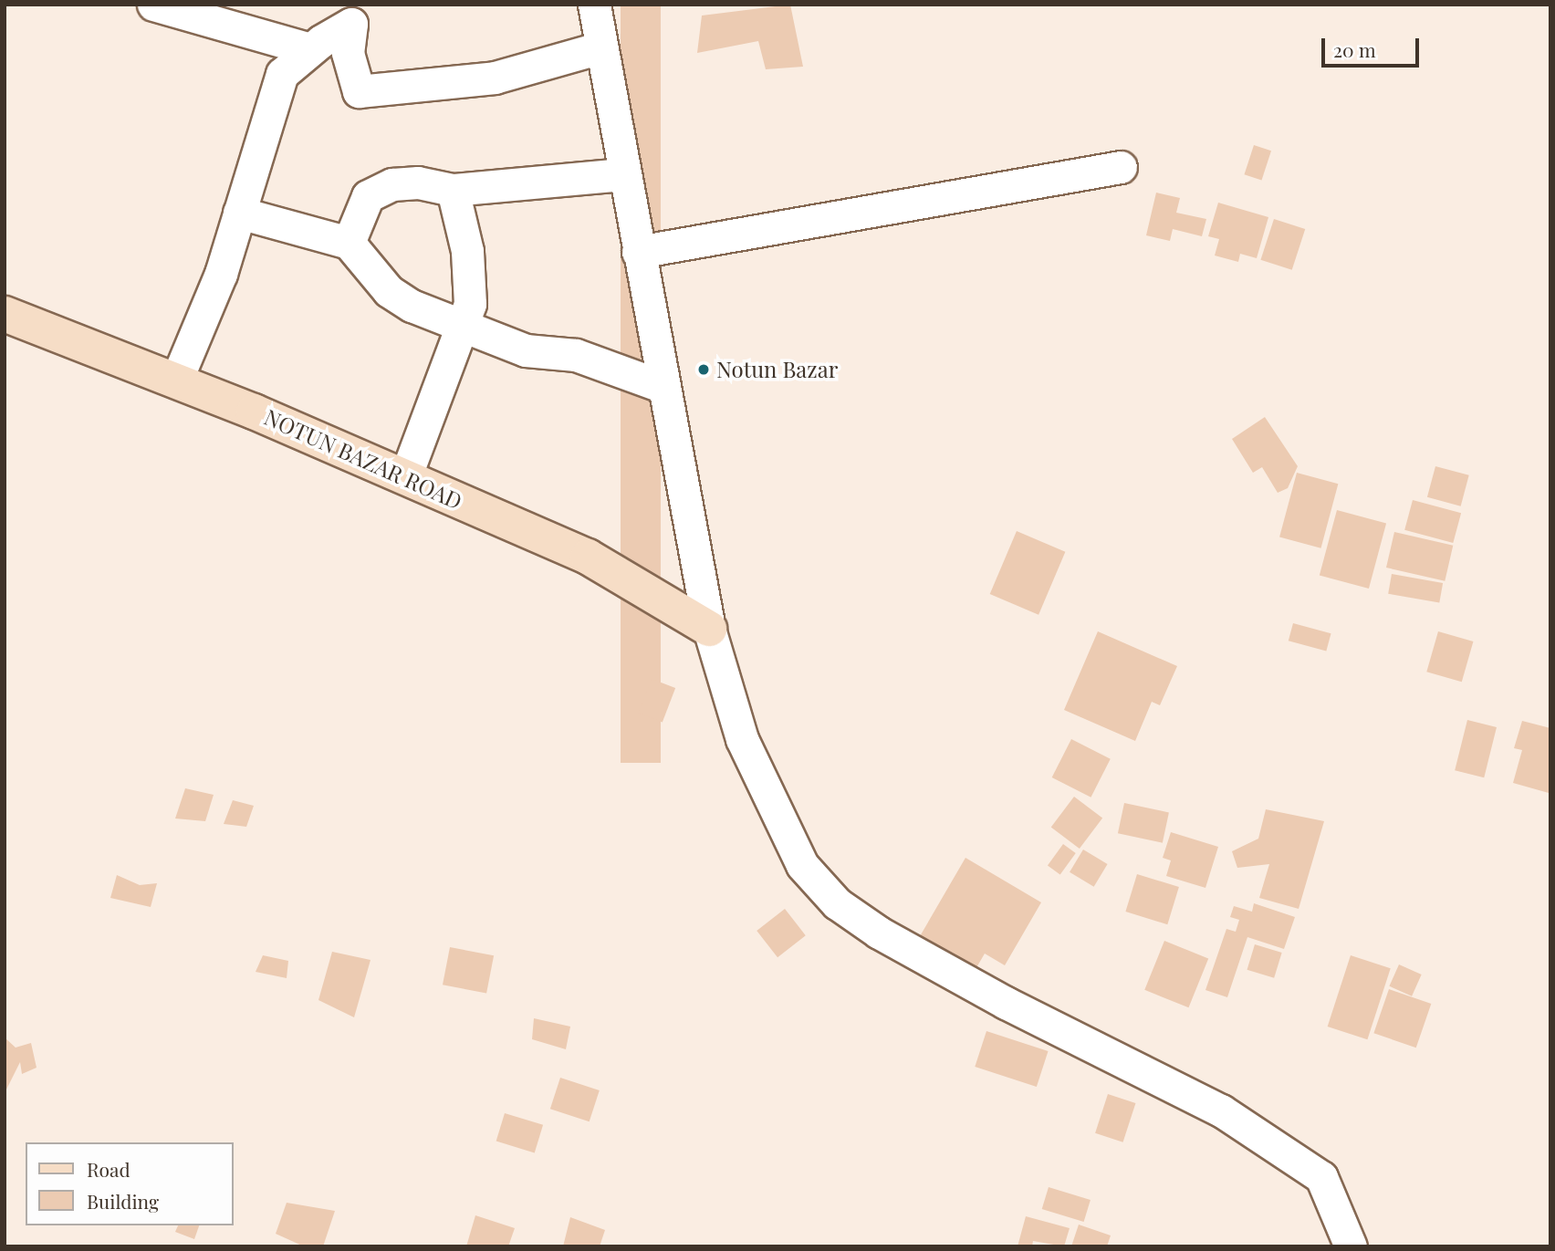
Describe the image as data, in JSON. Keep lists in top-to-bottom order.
{
  "streets": {
    "street": ["NOTUN BAZAR ROAD"]
  },
  "places": ["Notun Bazar"],
  "legend": ["Road", "Building"],
  "scale_bar": "20 m"
}
